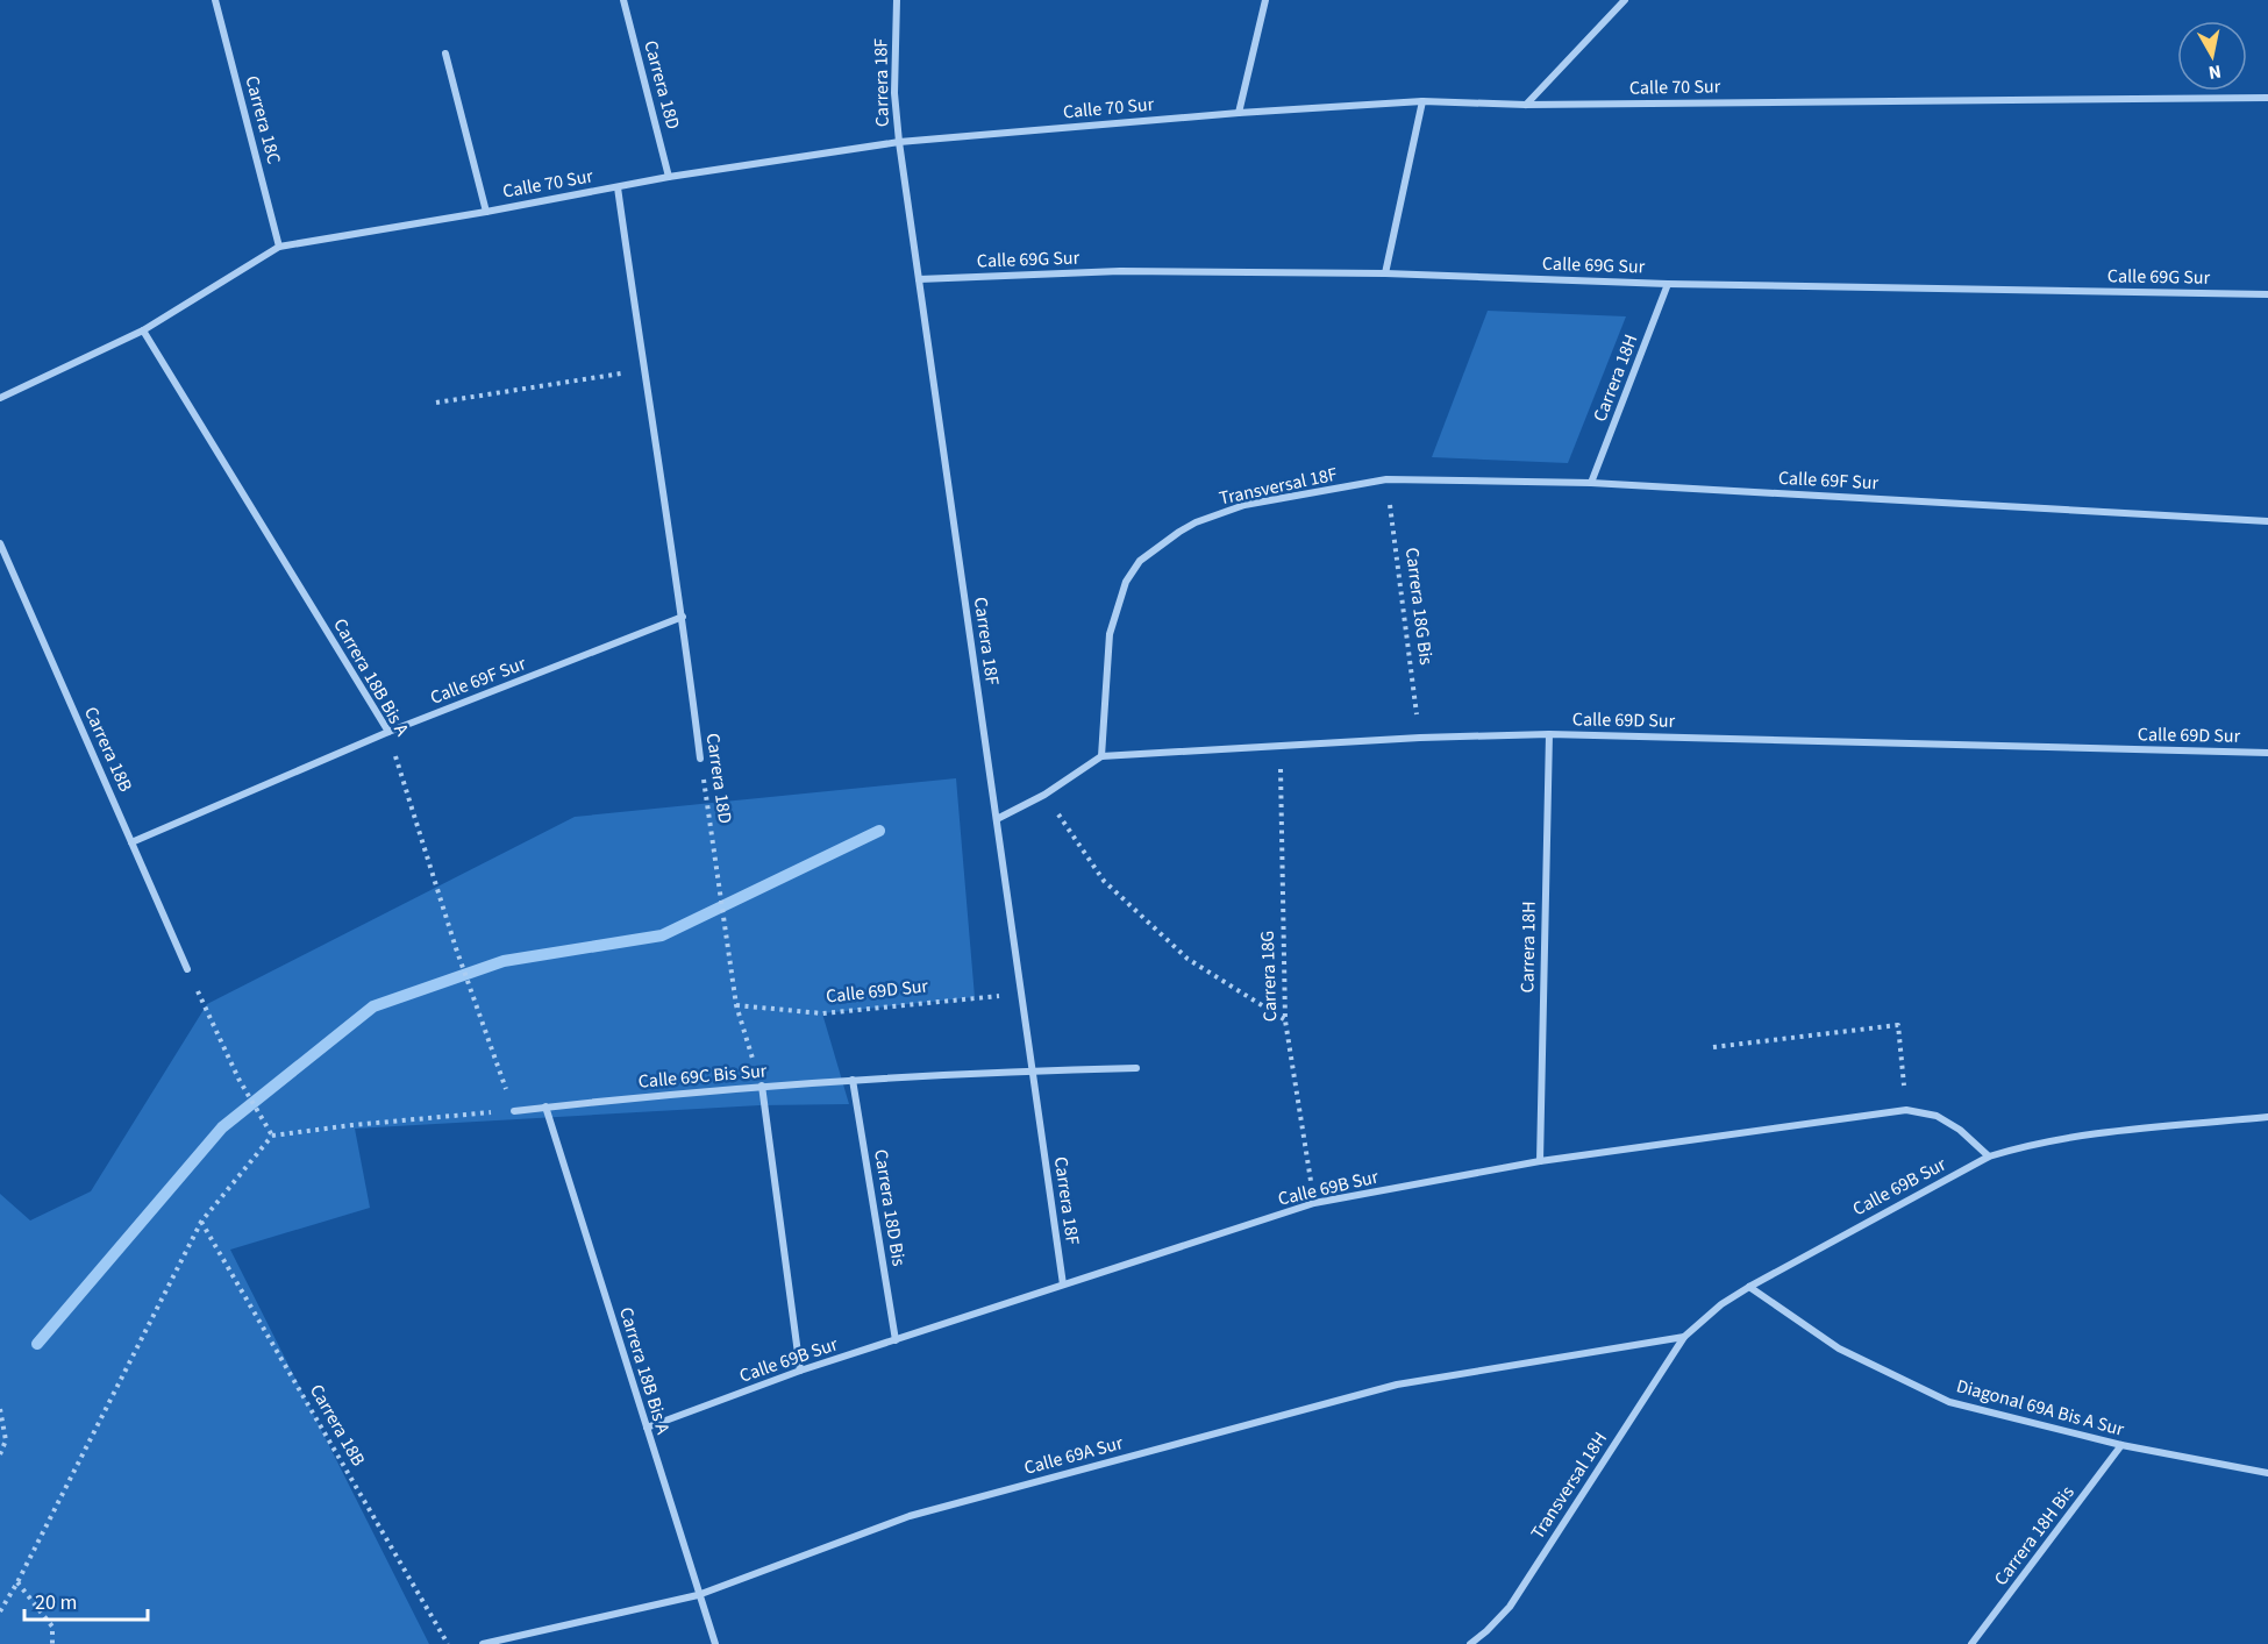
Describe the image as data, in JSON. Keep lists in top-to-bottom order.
{
  "streets": {
    "street": [
      "Carrera 18F",
      "Carrera 18D",
      "Calle 70 Sur",
      "Carrera 18C",
      "Calle 69G Sur",
      "Carrera 18H",
      "Calle 69F Sur",
      "Transversal 18F",
      "Carrera 18B Bis A",
      "Calle 69D Sur",
      "Carrera 18B",
      "Calle 69C Bis Sur",
      "Calle 69B Sur",
      "Carrera 18D Bis",
      "Diagonal 69A Bis A Sur",
      "Calle 69A Sur",
      "Transversal 18H",
      "Carrera 18H Bis"
    ],
    "path": ["Carrera 18G Bis", "Carrera 18G"]
  },
  "crossings": [
    ["Carrera 18F", "Calle 70 Sur"],
    ["Carrera 18F", "Calle 69G Sur"],
    ["Carrera 18F", "Calle 69D Sur"],
    ["Carrera 18F", "Calle 69C Bis Sur"],
    ["Carrera 18F", "Calle 69B Sur"],
    ["Carrera 18D", "Calle 70 Sur"],
    ["Carrera 18D", "Calle 69F Sur"],
    ["Carrera 18D", "Calle 69D Sur"],
    ["Carrera 18D", "Calle 69C Bis Sur"],
    ["Calle 70 Sur", "Carrera 18C"],
    ["Calle 70 Sur", "Carrera 18B Bis A"],
    ["Calle 69G Sur", "Carrera 18H"],
    ["Carrera 18H", "Calle 69F Sur"],
    ["Carrera 18H", "Calle 69D Sur"],
    ["Carrera 18H", "Calle 69B Sur"],
    ["Calle 69F Sur", "Transversal 18F"],
    ["Calle 69F Sur", "Carrera 18G Bis"],
    ["Calle 69F Sur", "Carrera 18B Bis A"],
    ["Calle 69F Sur", "Carrera 18B"],
    ["Transversal 18F", "Carrera 18G Bis"],
    ["Transversal 18F", "Calle 69D Sur"],
    ["Carrera 18G Bis", "Calle 69D Sur"],
    ["Carrera 18B Bis A", "Calle 69C Bis Sur"],
    ["Carrera 18B Bis A", "Calle 69B Sur"],
    ["Carrera 18B Bis A", "Calle 69A Sur"],
    ["Calle 69D Sur", "Carrera 18G"],
    ["Carrera 18G", "Calle 69B Sur"],
    ["Calle 69C Bis Sur", "Carrera 18D Bis"],
    ["Calle 69B Sur", "Carrera 18D Bis"],
    ["Calle 69B Sur", "Diagonal 69A Bis A Sur"],
    ["Calle 69B Sur", "Calle 69A Sur"],
    ["Calle 69B Sur", "Transversal 18H"],
    ["Diagonal 69A Bis A Sur", "Carrera 18H Bis"],
    ["Calle 69A Sur", "Transversal 18H"]
  ],
  "scale_bar": "20 m",
  "north": "bottom"
}
